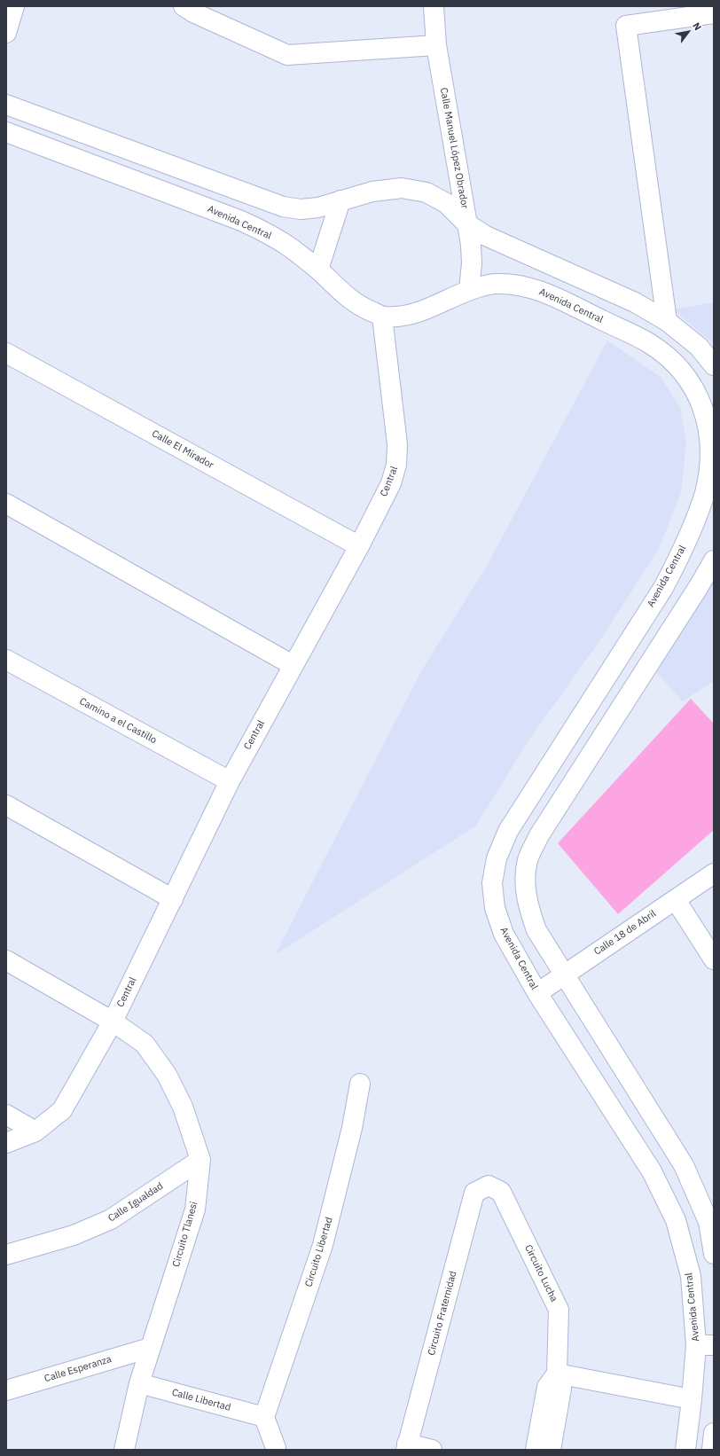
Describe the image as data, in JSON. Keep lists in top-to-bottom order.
{
  "streets": {
    "street": [
      "Calle Manuel López Obrador",
      "Avenida Central",
      "Calle El Mirador",
      "Central",
      "Camino a el Castillo",
      "Calle 18 de Abril",
      "Calle Igualdad",
      "Circuito Tlanesi",
      "Circuito Libertad",
      "Circuito Lucha",
      "Circuito Fraternidad",
      "Calle Esperanza",
      "Calle Libertad"
    ]
  },
  "crossings": [
    ["Calle Manuel López Obrador", "Avenida Central"],
    ["Avenida Central", "Central"],
    ["Avenida Central", "Calle 18 de Abril"],
    ["Calle El Mirador", "Central"],
    ["Central", "Camino a el Castillo"],
    ["Central", "Circuito Tlanesi"],
    ["Calle Igualdad", "Circuito Tlanesi"],
    ["Circuito Tlanesi", "Calle Esperanza"],
    ["Circuito Tlanesi", "Calle Libertad"],
    ["Circuito Libertad", "Calle Libertad"],
    ["Circuito Lucha", "Circuito Fraternidad"]
  ],
  "north": "top right"
}
